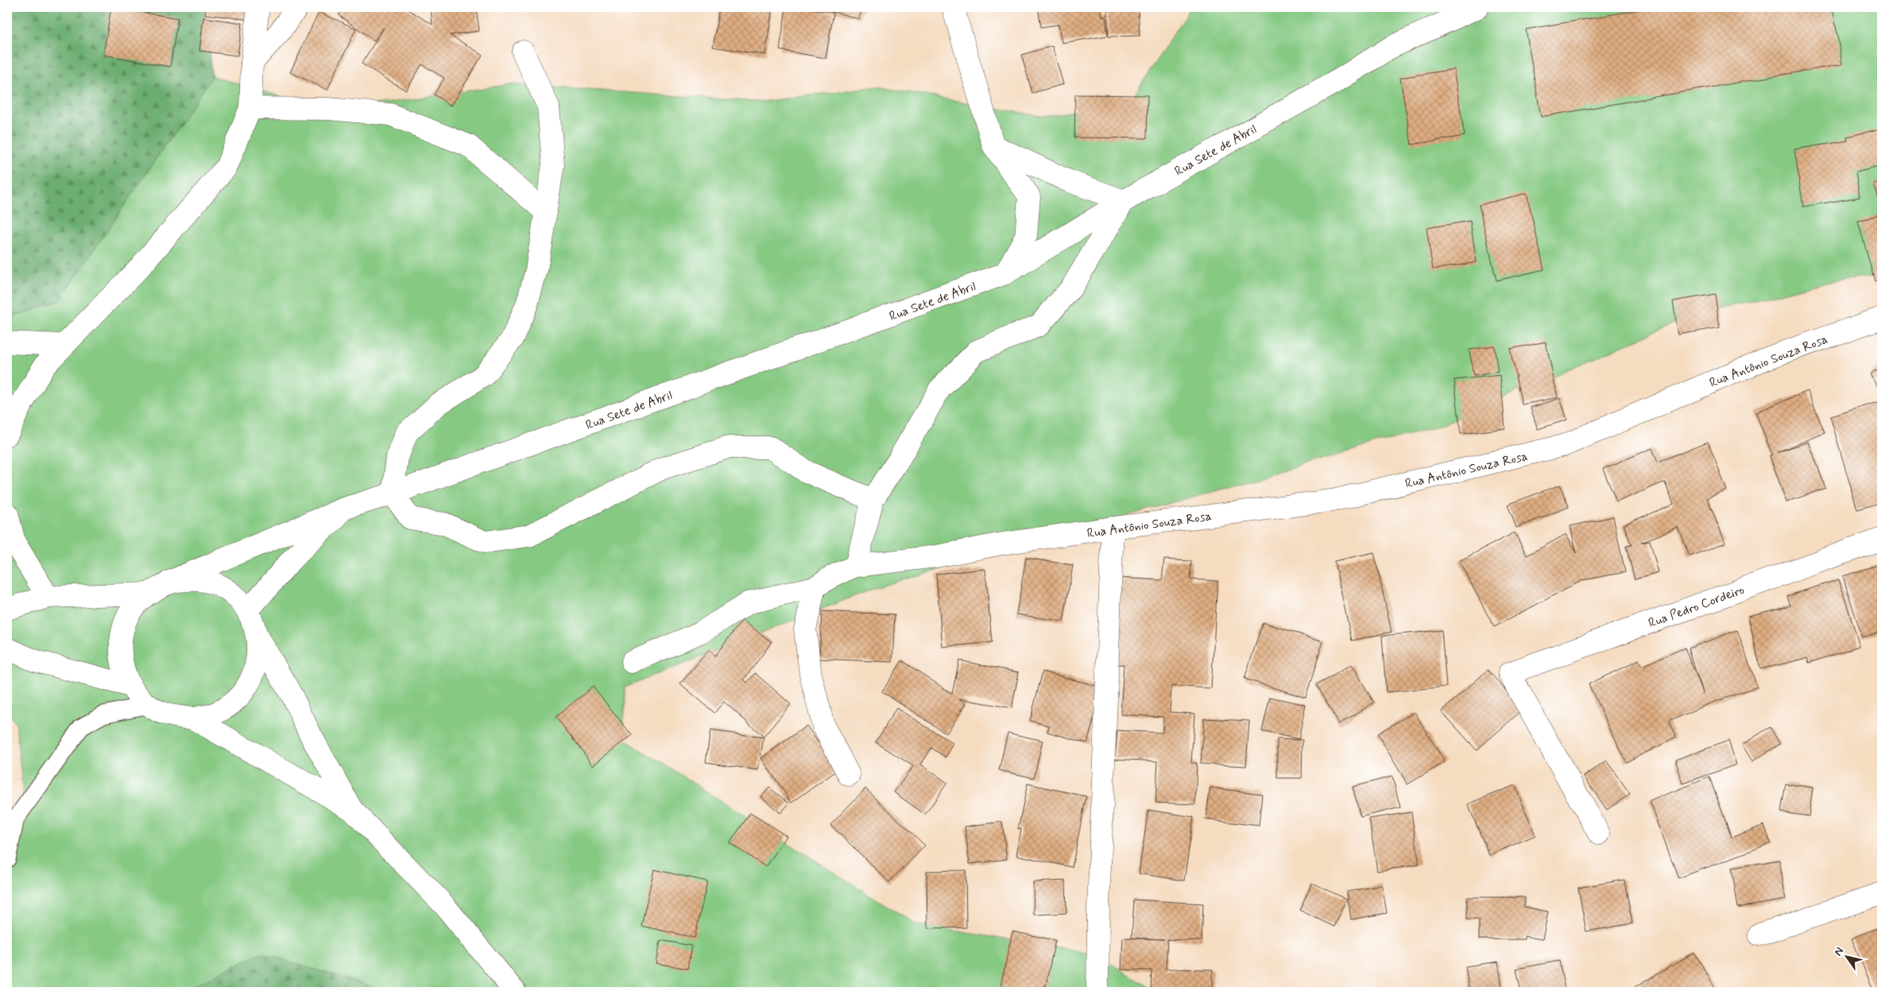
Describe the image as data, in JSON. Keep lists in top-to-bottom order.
{
  "streets": {
    "street": ["Rua Sete de Abril", "Rua Antônio Souza Rosa", "Rua Pedro Cordeiro"]
  },
  "north": "top left"
}
